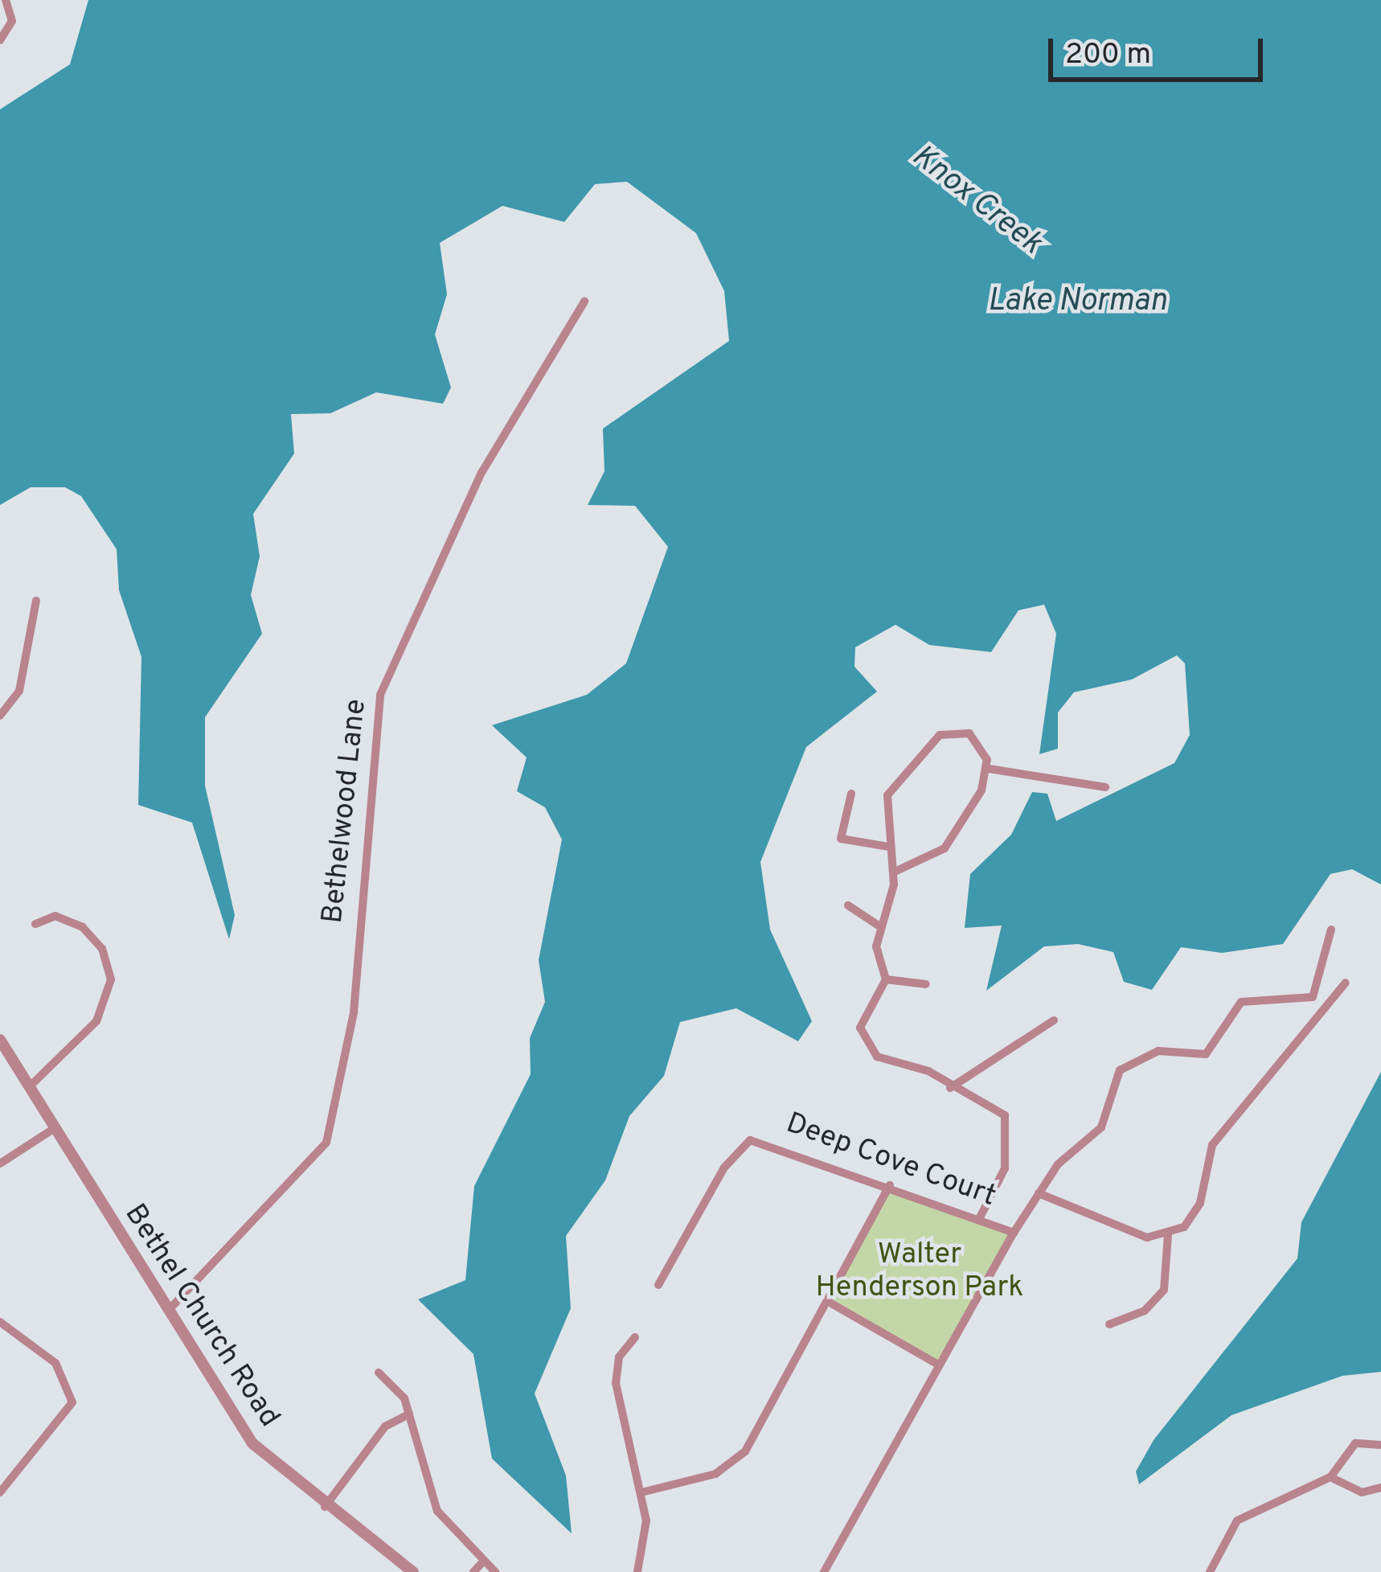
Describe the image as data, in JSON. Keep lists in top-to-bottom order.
{
  "streets": {
    "street": ["Bethelwood Lane", "Deep Cove Court", "Bethel Church Road"]
  },
  "crossings": [
    ["Bethelwood Lane", "Bethel Church Road"]
  ],
  "water": ["Knox Creek", "Lake Norman"],
  "parks": ["Walter Henderson Park"],
  "scale_bar": "200 m"
}
